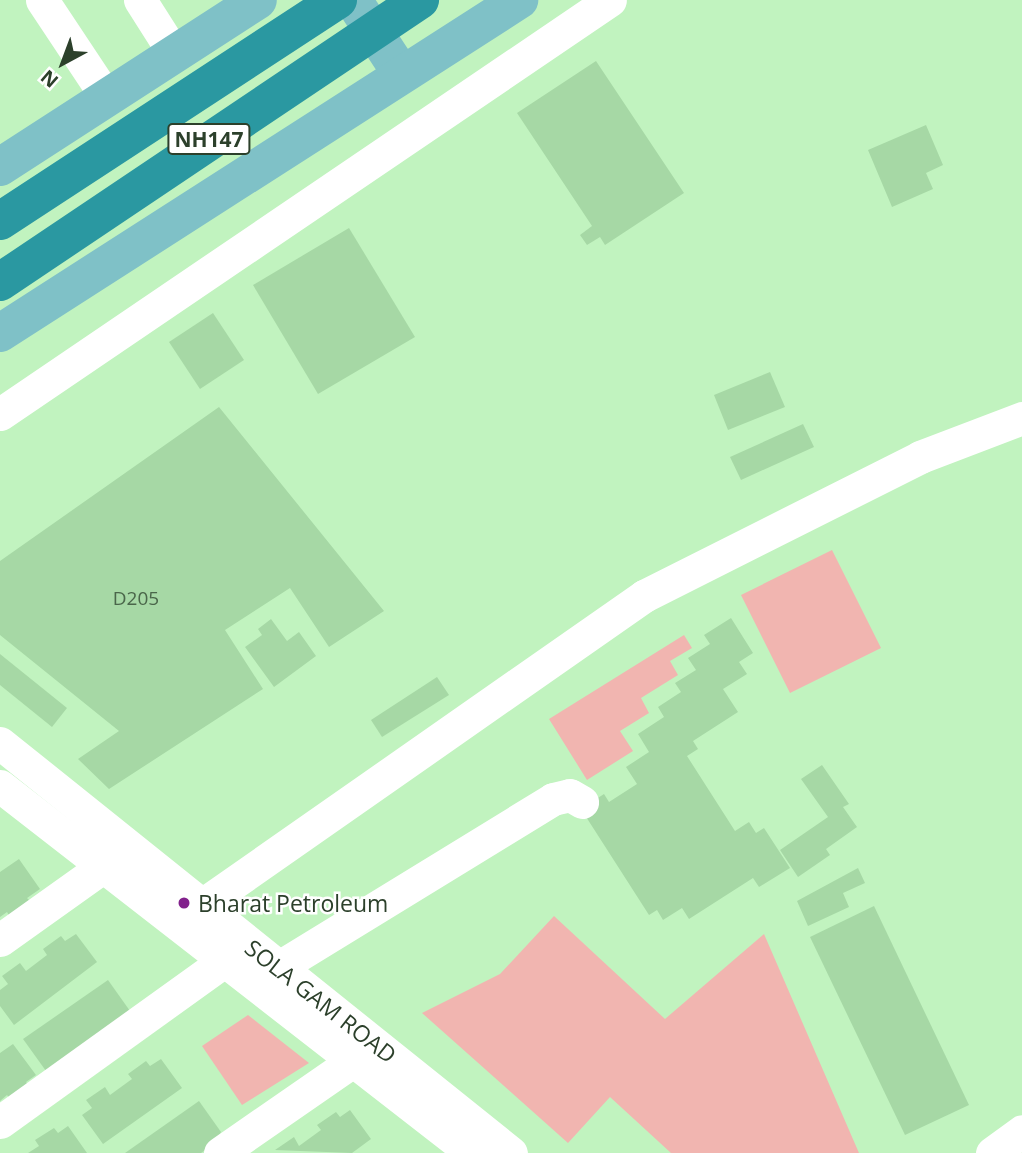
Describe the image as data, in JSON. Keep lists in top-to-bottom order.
{
  "streets": {
    "highway": ["NH147"],
    "street": ["SOLA GAM ROAD"]
  },
  "places": ["Bharat Petroleum"],
  "house_numbers": ["D205"],
  "north": "bottom left"
}
